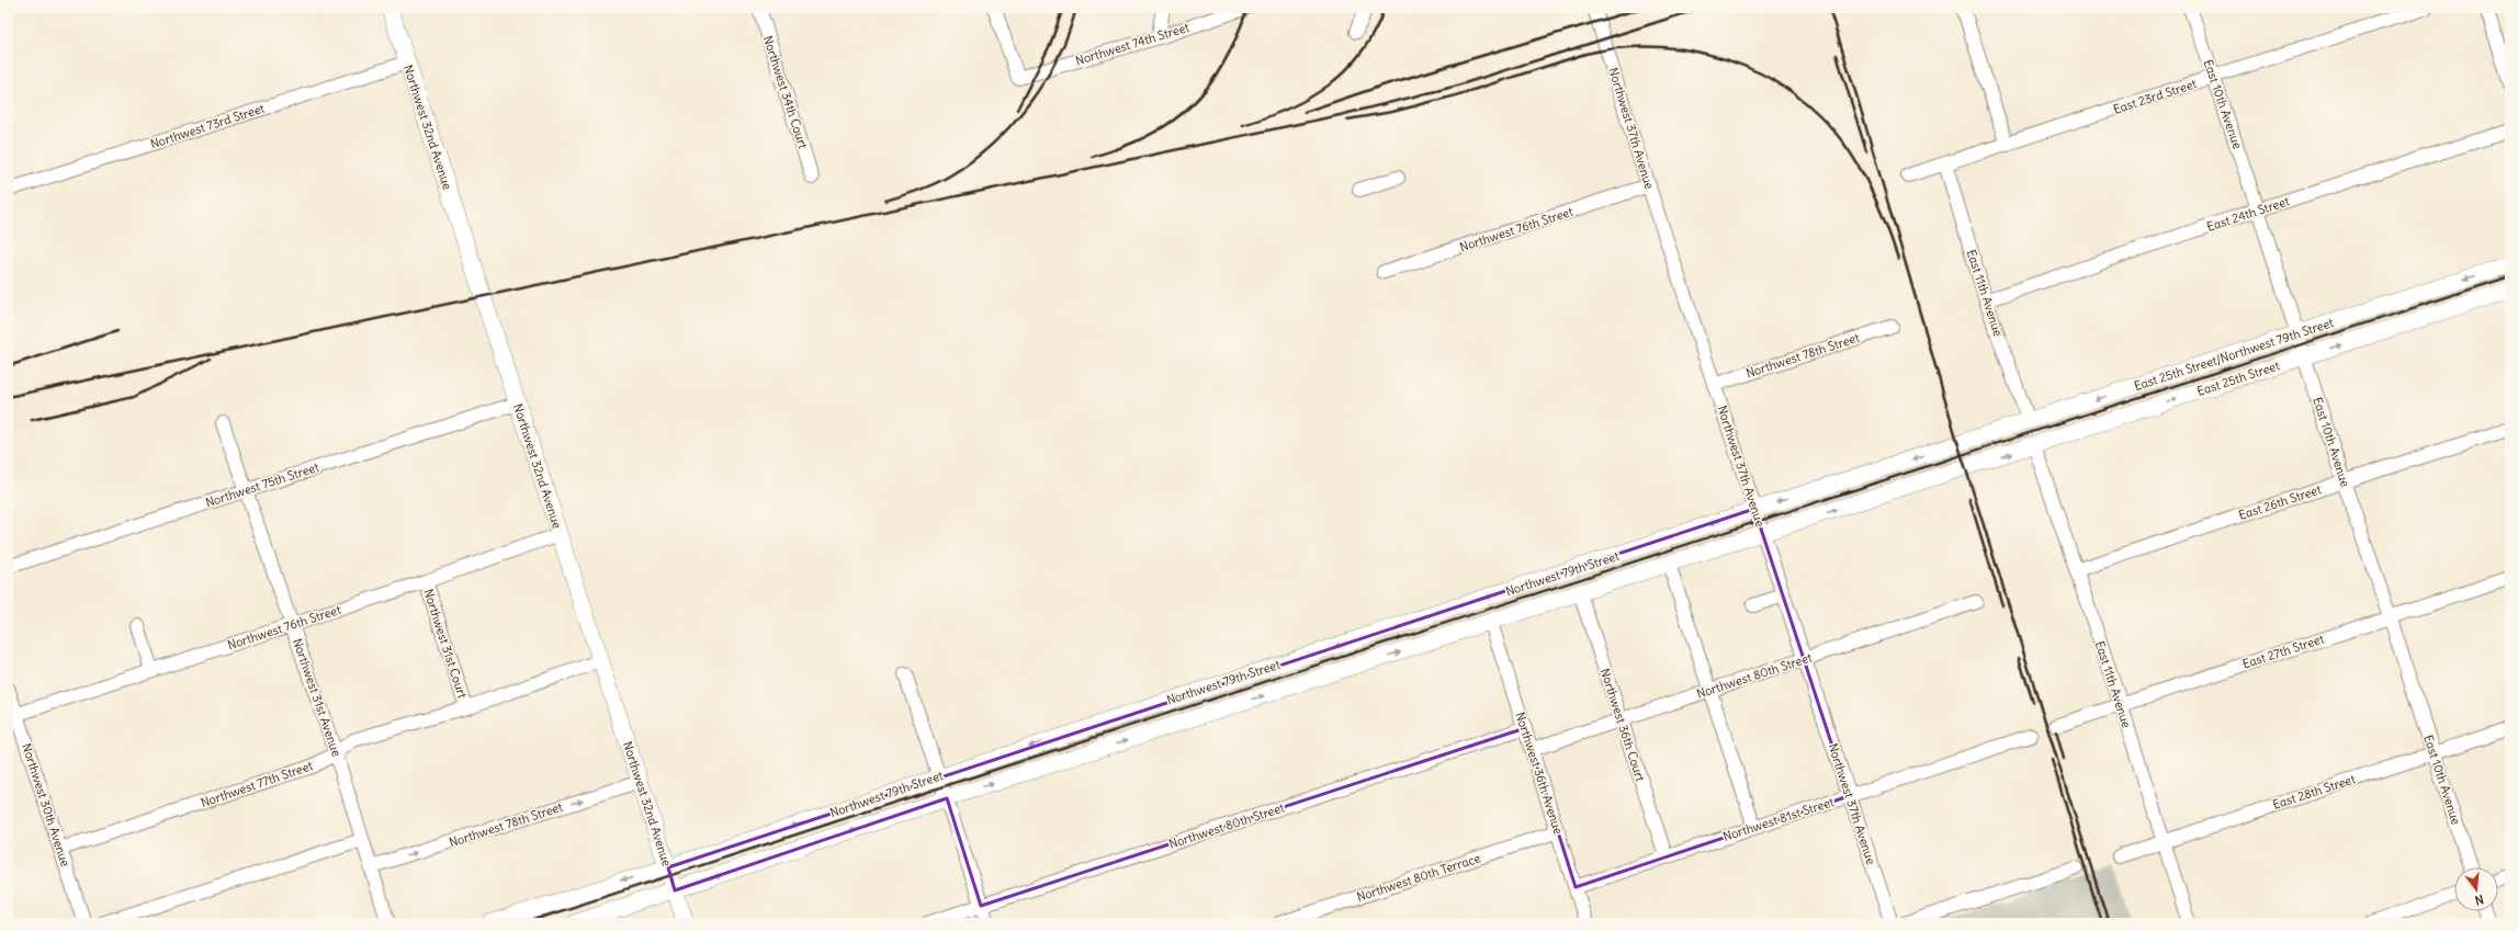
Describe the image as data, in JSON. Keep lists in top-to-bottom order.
{
  "streets": {
    "main road": [
      "Northwest 32nd Avenue",
      "East 25th Street/Northwest 79th Street",
      "East 25th Street",
      "Northwest 79th Street"
    ],
    "street": [
      "Northwest 74th Street",
      "Northwest 34th Court",
      "East 23rd Street",
      "East 10th Avenue",
      "Northwest 73rd Street",
      "Northwest 37th Avenue",
      "East 24th Street",
      "Northwest 76th Street",
      "East 11th Avenue",
      "Northwest 78th Street",
      "Northwest 75th Street",
      "East 26th Street",
      "Northwest 31st Court",
      "East 27th Street",
      "Northwest 80th Street",
      "Northwest 31st Avenue",
      "Northwest 36th Court",
      "Northwest 36th Avenue",
      "Northwest 77th Street",
      "East 28th Street",
      "Northwest 30th Avenue",
      "Northwest 81st Street",
      "Northwest 80th Terrace"
    ]
  },
  "crossings": [
    ["East 23rd Street", "East 10th Avenue"],
    ["East 23rd Street", "East 11th Avenue"],
    ["East 10th Avenue", "East 24th Street"],
    ["East 10th Avenue", "East 25th Street/Northwest 79th Street"],
    ["East 10th Avenue", "East 25th Street"],
    ["East 10th Avenue", "East 26th Street"],
    ["East 10th Avenue", "East 27th Street"],
    ["East 10th Avenue", "East 28th Street"],
    ["Northwest 73rd Street", "Northwest 32nd Avenue"],
    ["Northwest 32nd Avenue", "Northwest 76th Street"],
    ["Northwest 32nd Avenue", "Northwest 78th Street"],
    ["Northwest 32nd Avenue", "Northwest 75th Street"],
    ["Northwest 32nd Avenue", "Northwest 79th Street"],
    ["Northwest 32nd Avenue", "Northwest 77th Street"],
    ["Northwest 37th Avenue", "Northwest 76th Street"],
    ["Northwest 37th Avenue", "Northwest 78th Street"],
    ["Northwest 37th Avenue", "Northwest 79th Street"],
    ["Northwest 37th Avenue", "Northwest 80th Street"],
    ["Northwest 37th Avenue", "Northwest 81st Street"],
    ["East 24th Street", "East 11th Avenue"],
    ["Northwest 76th Street", "Northwest 31st Court"],
    ["Northwest 76th Street", "Northwest 31st Avenue"],
    ["Northwest 76th Street", "Northwest 30th Avenue"],
    ["East 11th Avenue", "East 25th Street/Northwest 79th Street"],
    ["East 11th Avenue", "East 25th Street"],
    ["East 11th Avenue", "East 26th Street"],
    ["East 11th Avenue", "East 27th Street"],
    ["East 11th Avenue", "East 28th Street"],
    ["East 25th Street/Northwest 79th Street", "Northwest 79th Street"],
    ["Northwest 78th Street", "Northwest 31st Avenue"],
    ["East 25th Street", "Northwest 79th Street"],
    ["Northwest 75th Street", "Northwest 31st Avenue"],
    ["Northwest 79th Street", "Northwest 36th Court"],
    ["Northwest 79th Street", "Northwest 36th Avenue"],
    ["Northwest 31st Court", "Northwest 77th Street"],
    ["Northwest 80th Street", "Northwest 36th Court"],
    ["Northwest 80th Street", "Northwest 36th Avenue"],
    ["Northwest 31st Avenue", "Northwest 77th Street"],
    ["Northwest 36th Court", "Northwest 81st Street"],
    ["Northwest 36th Avenue", "Northwest 81st Street"],
    ["Northwest 36th Avenue", "Northwest 80th Terrace"],
    ["Northwest 77th Street", "Northwest 30th Avenue"]
  ],
  "one_way": ["East 25th Street/Northwest 79th Street", "Northwest 78th Street", "East 25th Street"],
  "north": "bottom"
}
